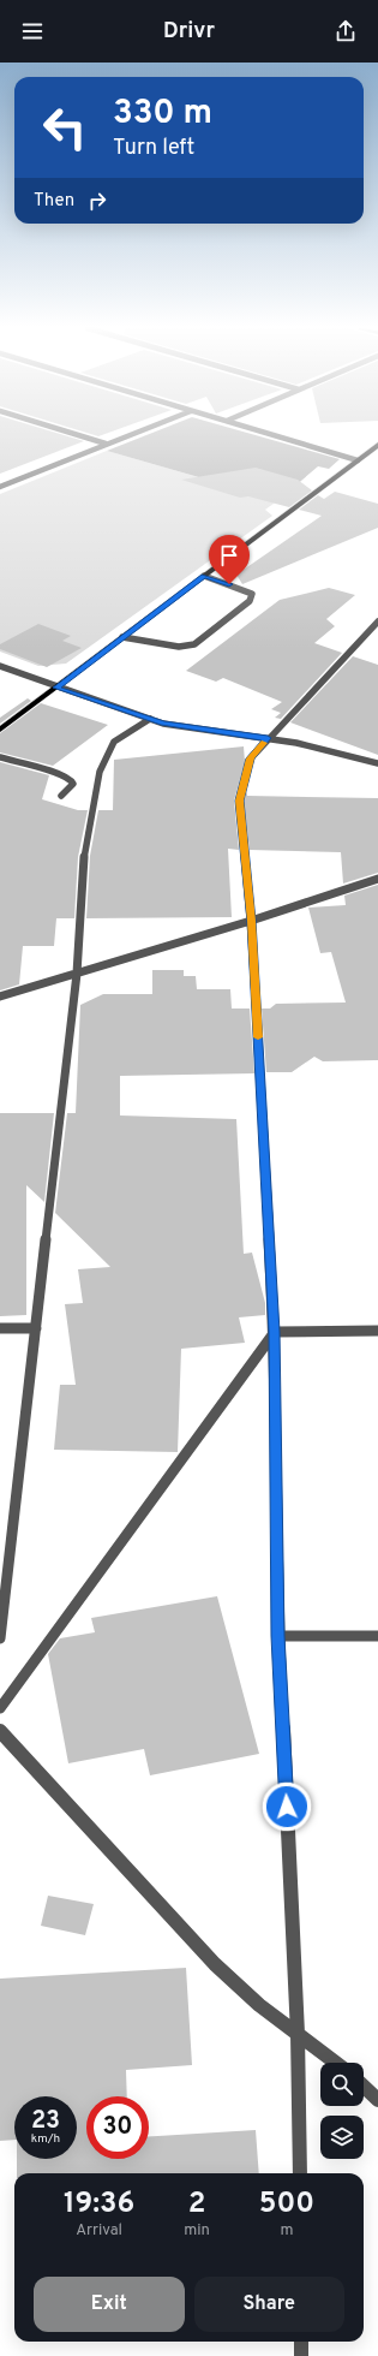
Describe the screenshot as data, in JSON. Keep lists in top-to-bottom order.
{
  "page": {
    "header": "Drivr",
    "turn": ["330 m", "Turn left"],
    "then": "Then",
    "speed": "23 km/h",
    "limit": "30",
    "eta": [
      "19:36",
      "Arrival",
      "2",
      "min",
      "500",
      "m"
    ],
    "buttons": ["Exit", "Share"]
  }
}
